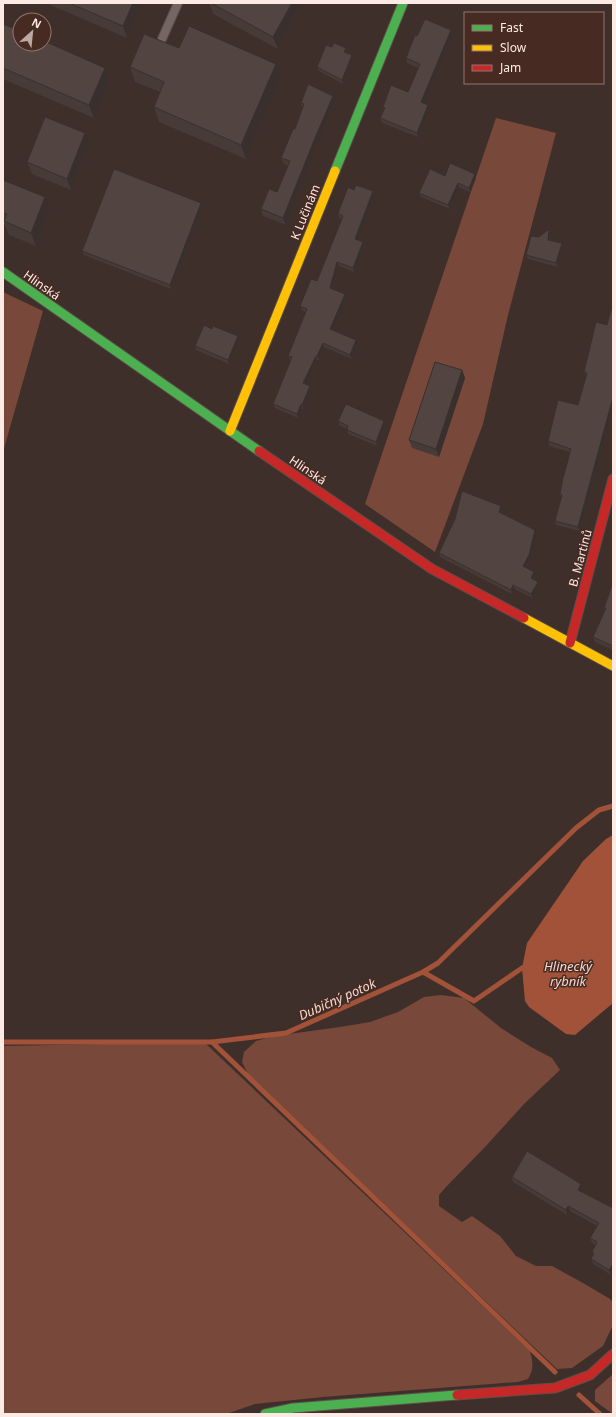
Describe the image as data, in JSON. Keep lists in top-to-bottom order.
{
  "streets": {
    "street": ["K Lučinám", "Hlinská", "B. Martinů"]
  },
  "crossings": [
    ["K Lučinám", "Hlinská"],
    ["Hlinská", "B. Martinů"]
  ],
  "water": ["Hlinecký rybník", "Dubičný potok"],
  "legend": ["Fast", "Slow", "Jam"],
  "north": "top right"
}
